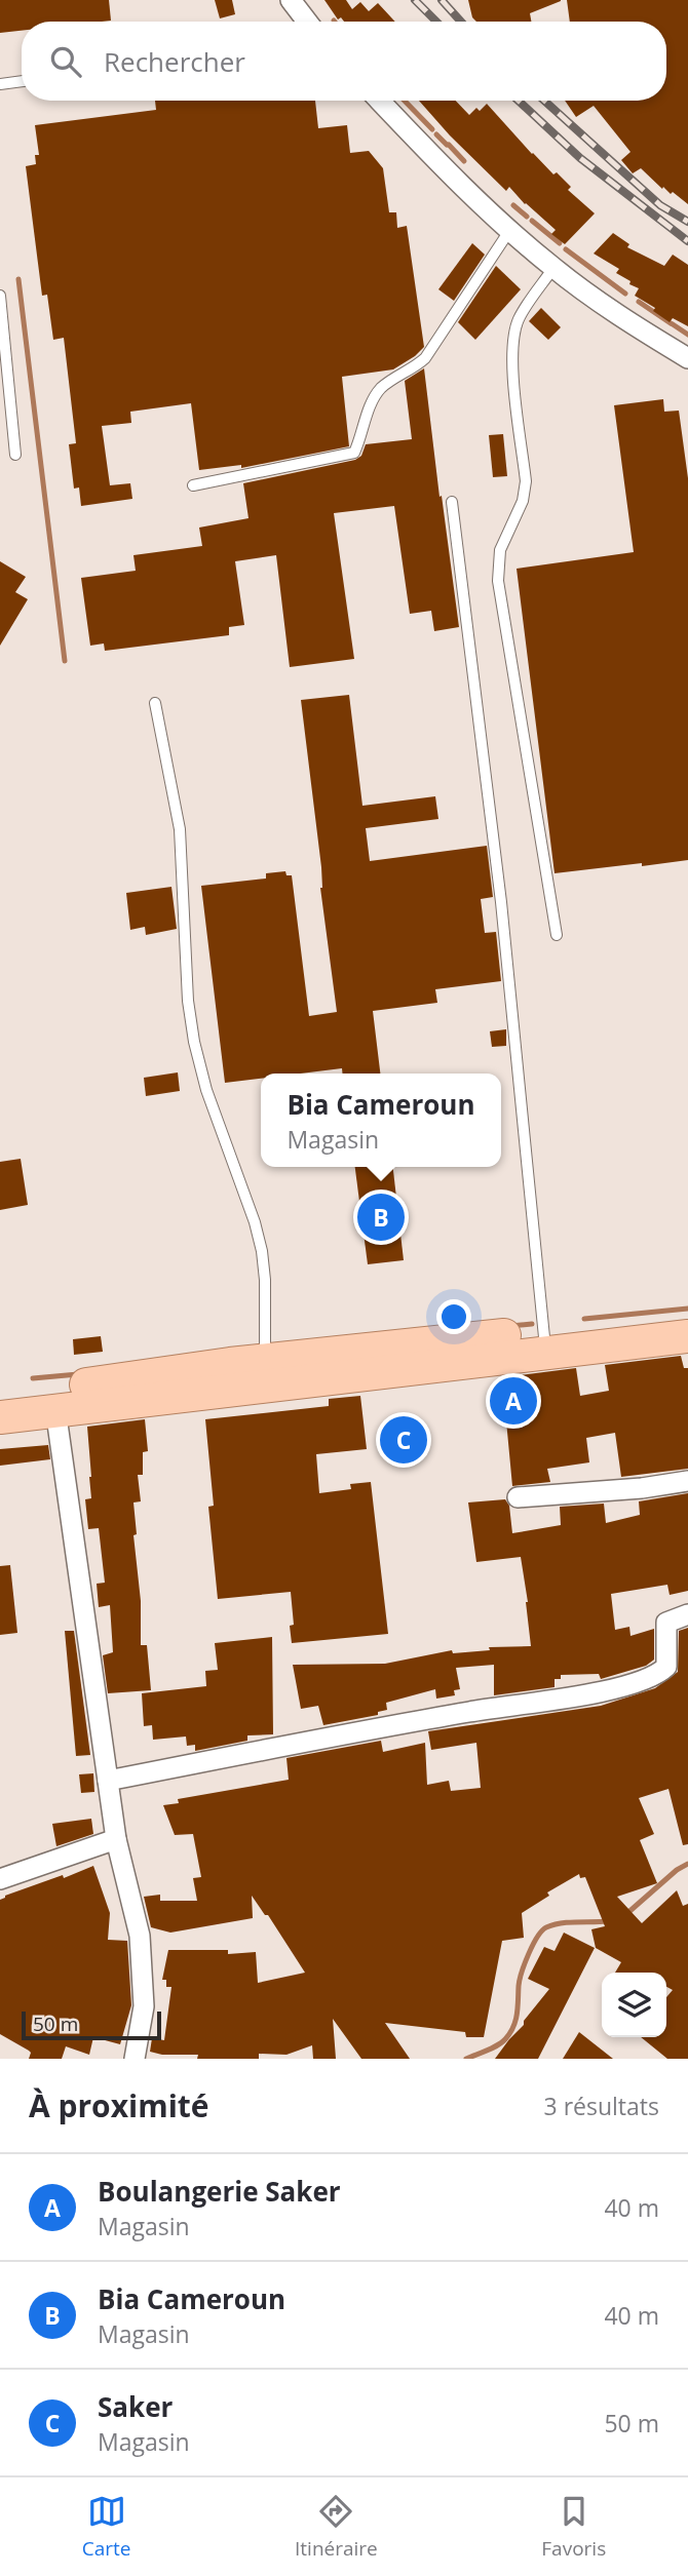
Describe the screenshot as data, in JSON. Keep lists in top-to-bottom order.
{
  "scale_bar": "50 m",
  "page": {
    "search": "Rechercher",
    "popup": ["Bia Cameroun", "Magasin"],
    "pins": ["B", "A", "C"],
    "scale": "50 m",
    "heading": ["À proximité", "3 résultats"],
    "list": [
      {
        "mark": "A",
        "name": "Boulangerie Saker",
        "note": "Magasin",
        "value": "40 m"
      },
      {
        "mark": "B",
        "name": "Bia Cameroun",
        "note": "Magasin",
        "value": "40 m"
      },
      {
        "mark": "C",
        "name": "Saker",
        "note": "Magasin",
        "value": "50 m"
      }
    ],
    "nav": ["Carte", "Itinéraire", "Favoris"]
  }
}
